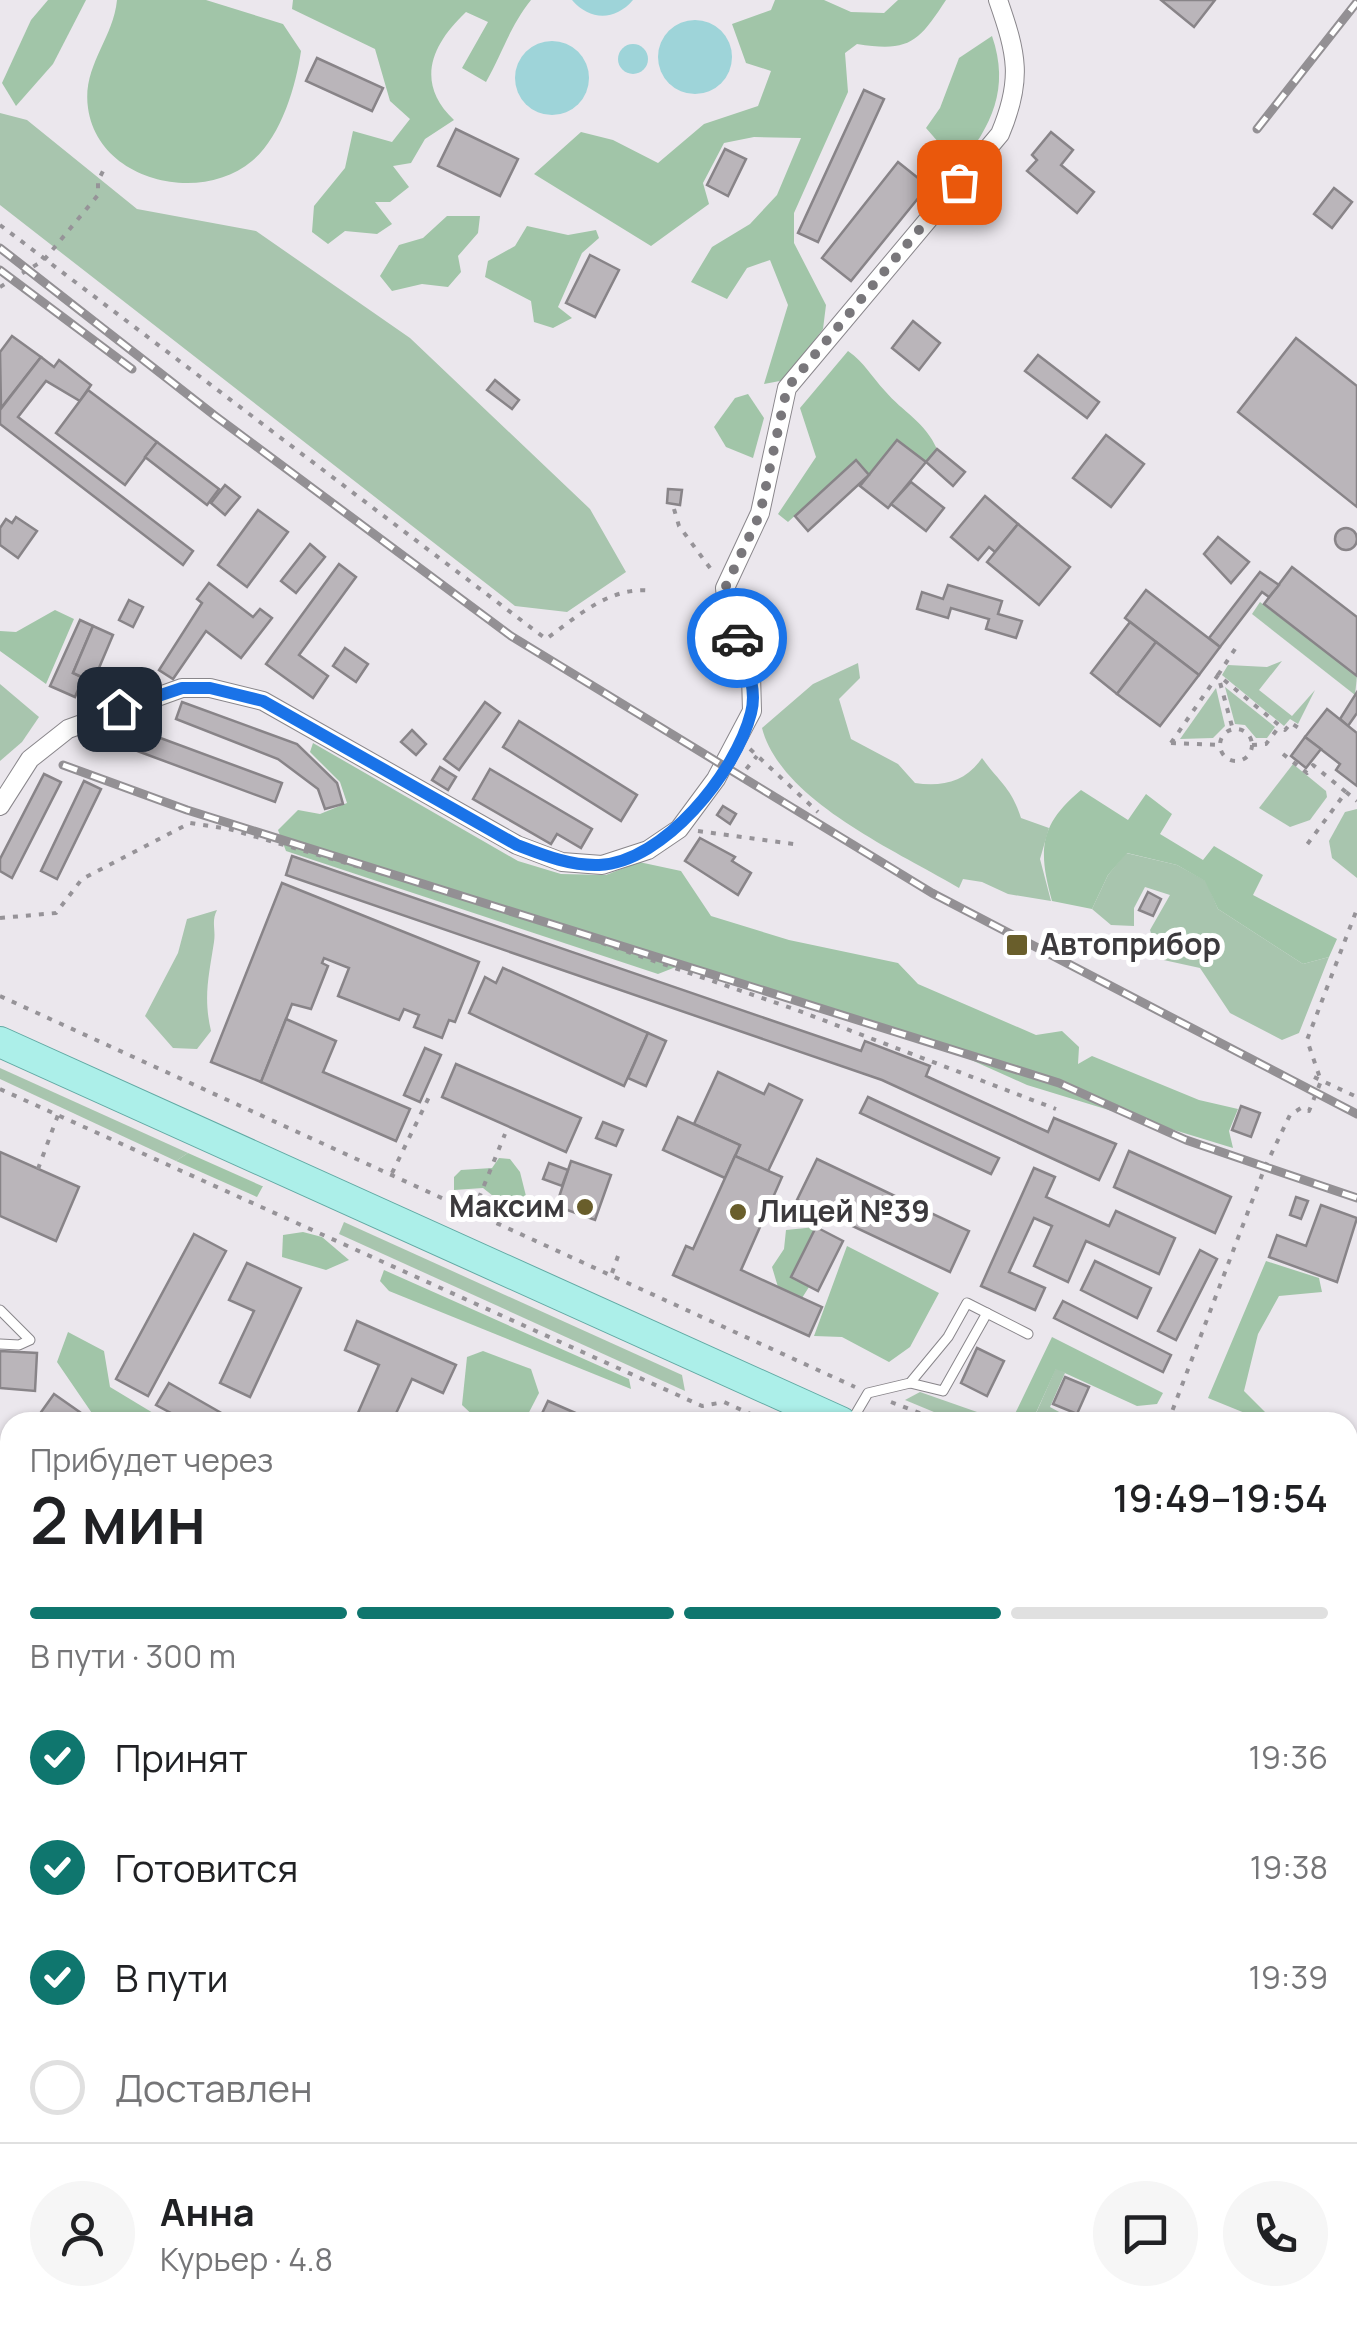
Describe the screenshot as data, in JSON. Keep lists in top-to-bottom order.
{
  "places": {
    "transit": ["Автоприбор"],
    "other": ["Максим", "Лицей №39"]
  },
  "page": {
    "heading": ["2 мин", "Прибудет через", "19:49–19:54"],
    "panel": ["Анна", "Курьер · 4.8"],
    "bar": "В пути · 300 m",
    "list": [
      ["Принят", "19:36"],
      ["Готовится", "19:38"],
      ["В пути", "19:39"],
      "Доставлен"
    ]
  }
}
